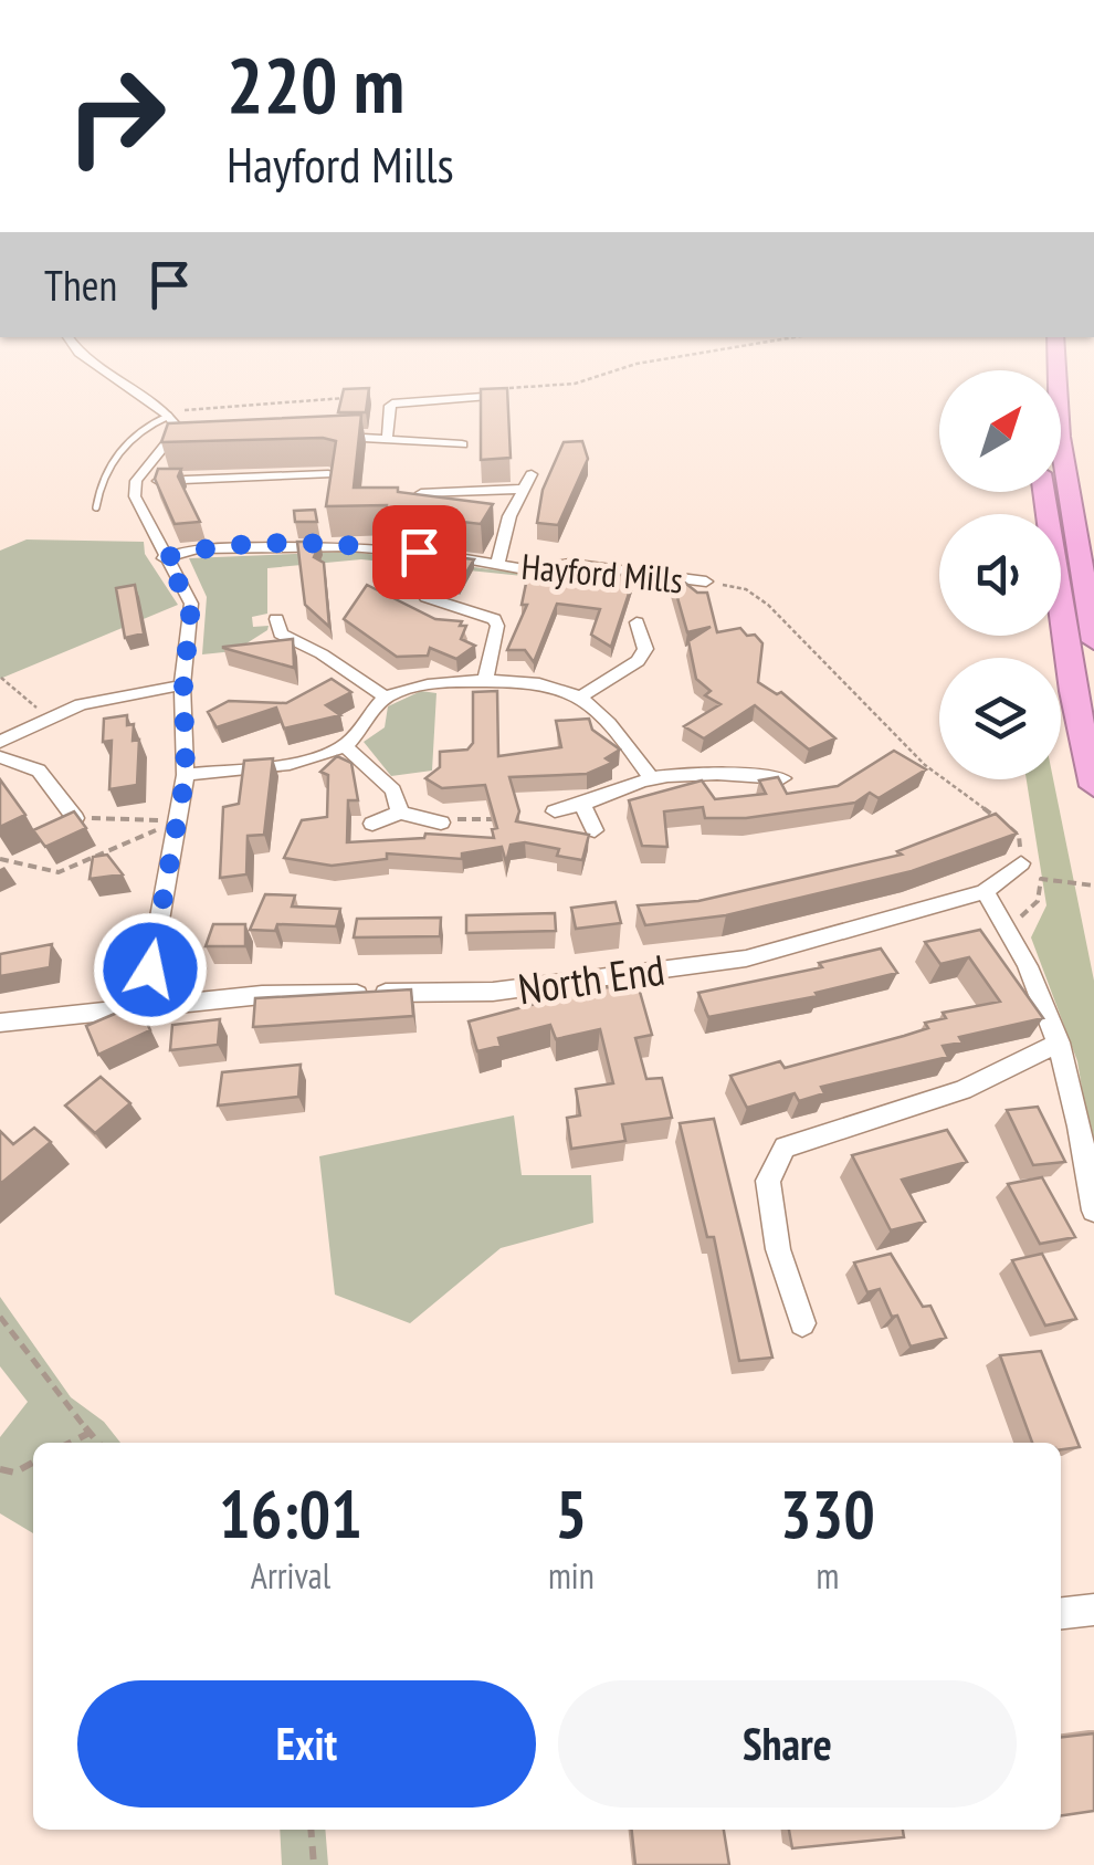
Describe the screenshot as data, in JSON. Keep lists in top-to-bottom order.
{
  "streets": {
    "street": ["Hayford Mills", "North End"]
  },
  "north": "top right",
  "page": {
    "turn": ["220 m", "Hayford Mills"],
    "then": "Then",
    "eta": [
      "16:01",
      "Arrival",
      "5",
      "min",
      "330",
      "m"
    ],
    "buttons": ["Exit", "Share"]
  }
}
